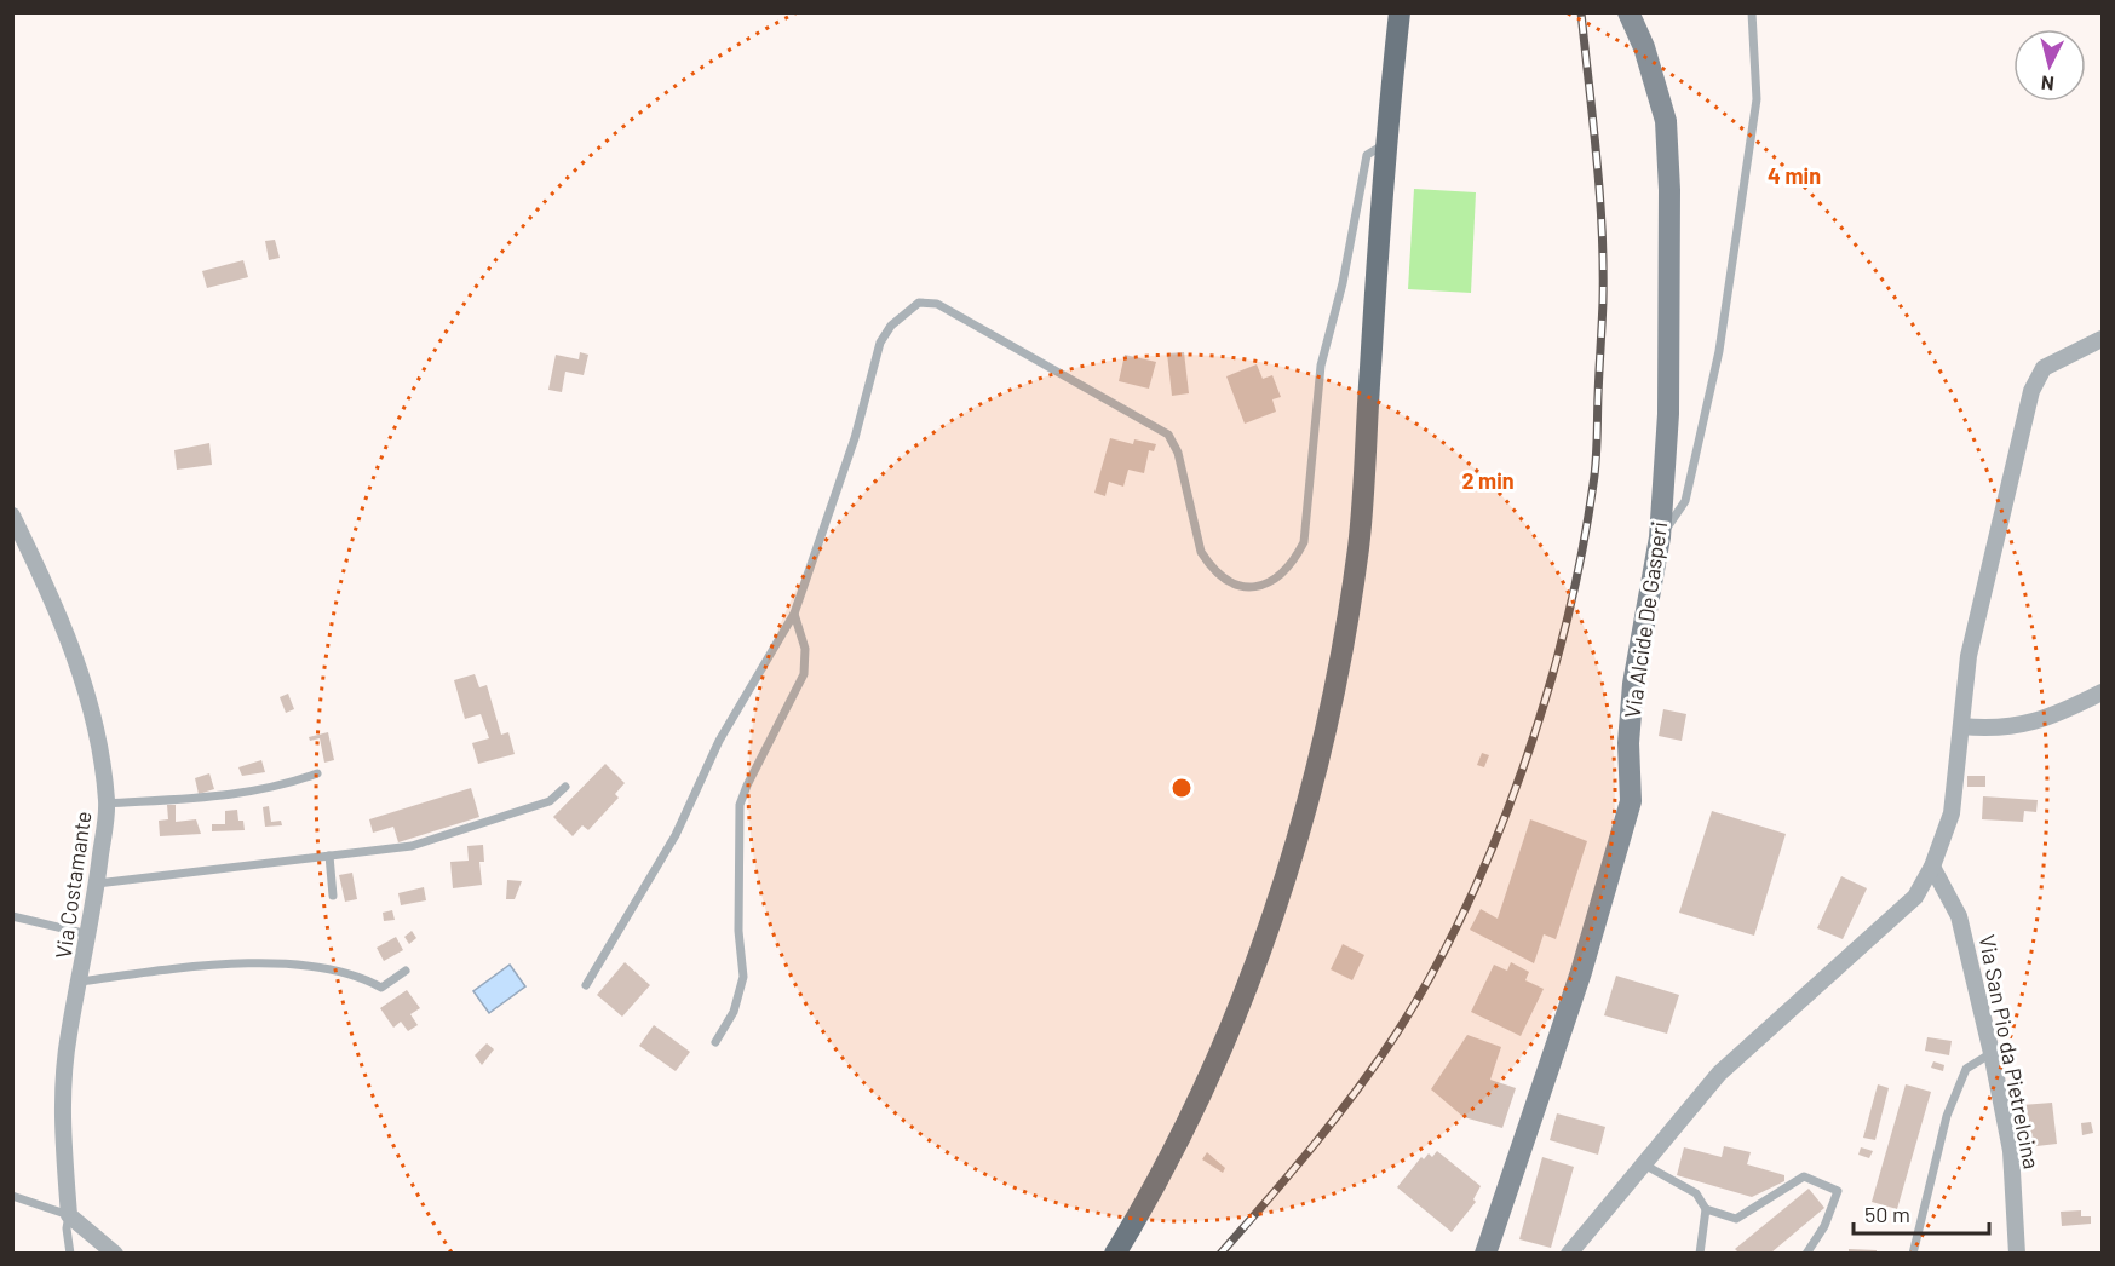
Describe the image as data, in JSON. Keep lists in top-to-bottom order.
{
  "streets": {
    "main road": ["Via Alcide De Gasperi"],
    "street": ["Via Costamante", "Via San Pio da Pietrelcina"]
  },
  "scale_bar": "50 m",
  "north": "bottom",
  "rings": ["4 min", "2 min"]
}
